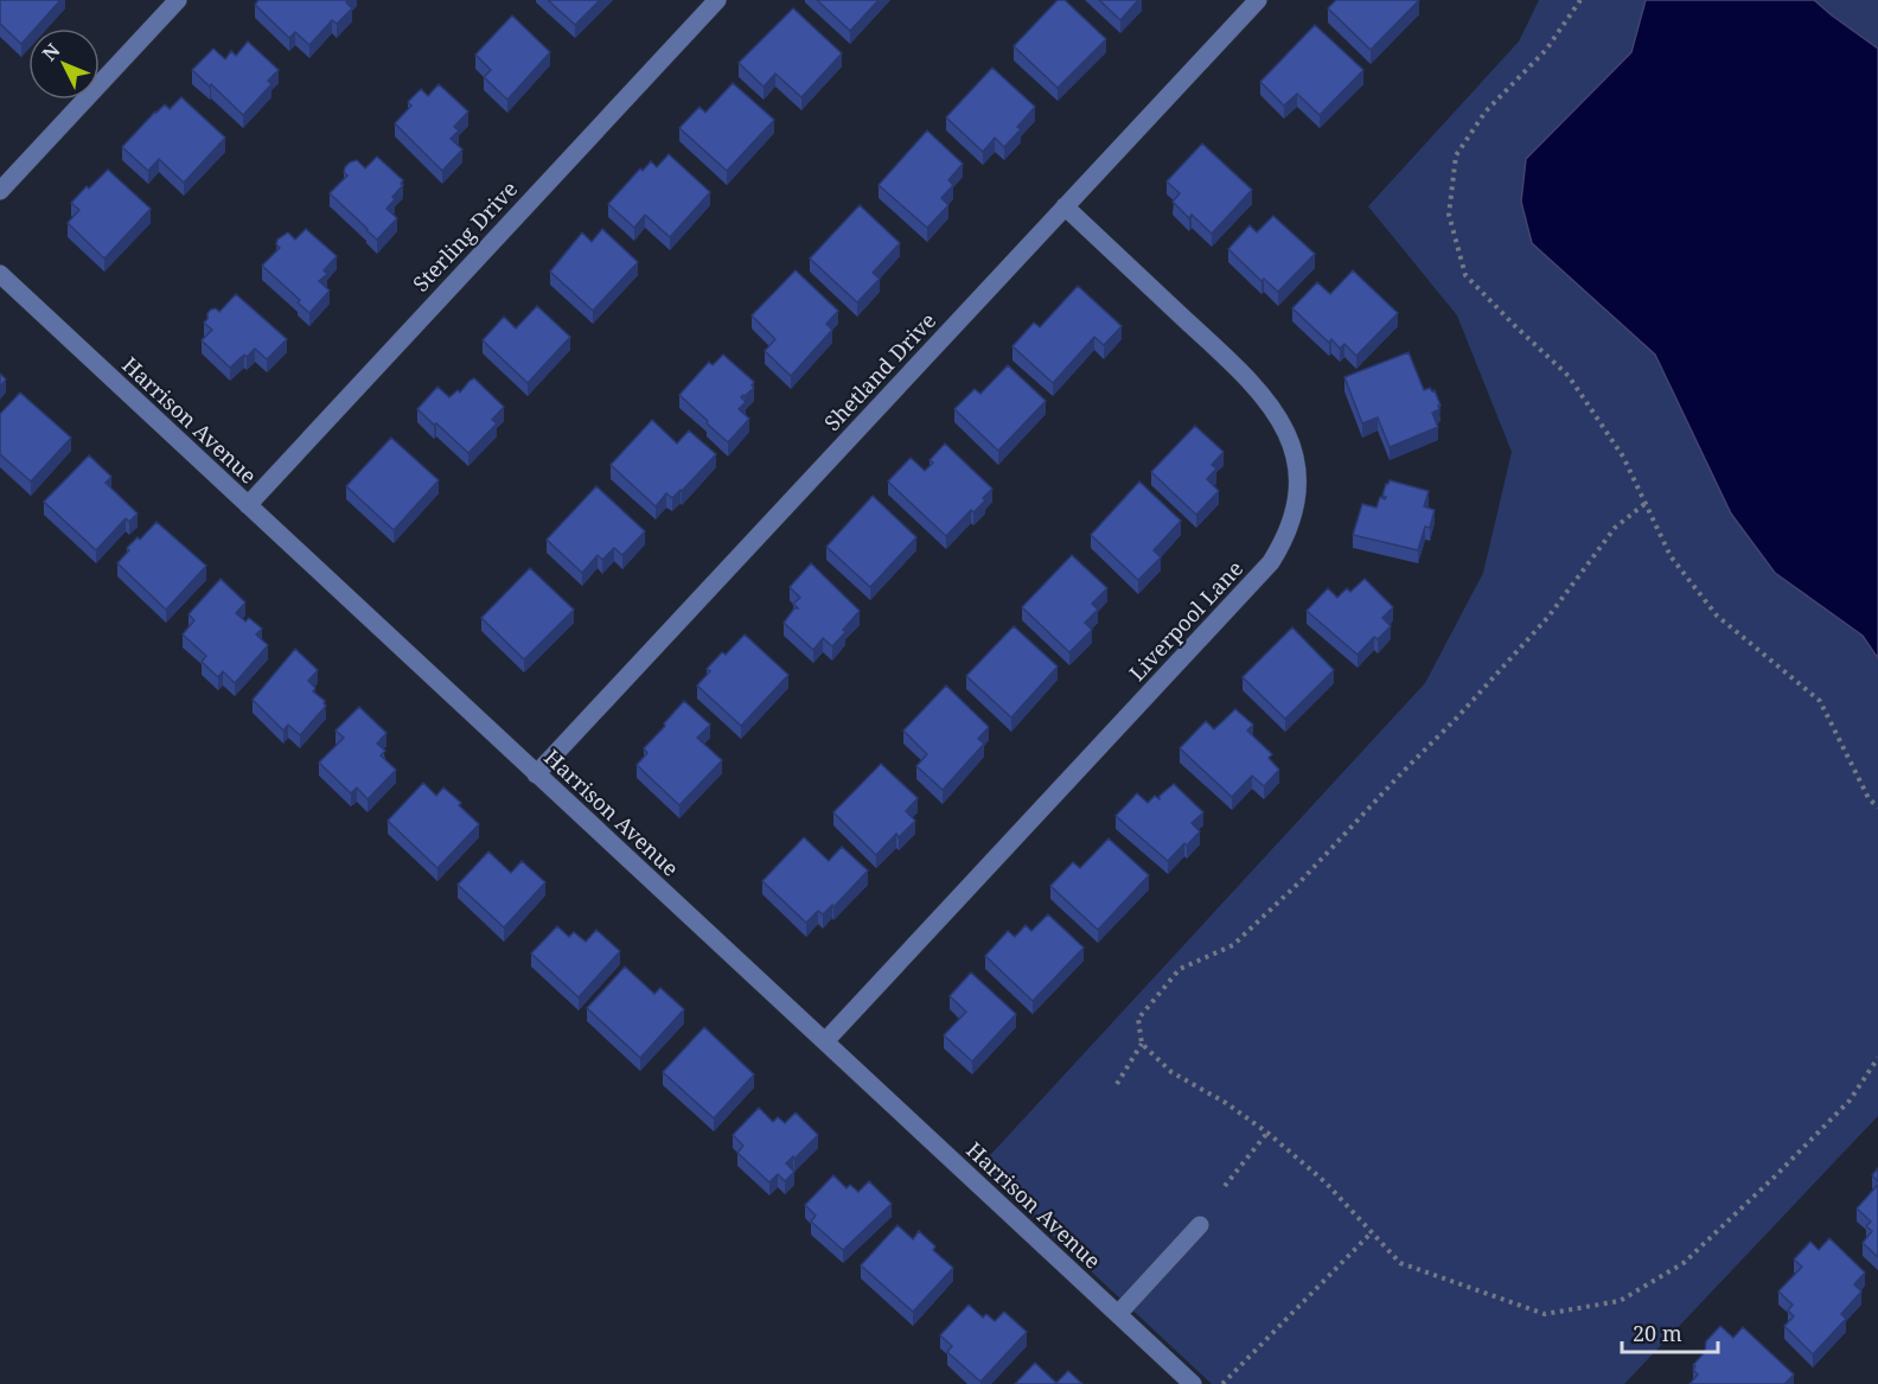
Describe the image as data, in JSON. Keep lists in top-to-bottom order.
{
  "streets": {
    "street": [
      "Sterling Drive",
      "Shetland Drive",
      "Harrison Avenue",
      "Liverpool Lane"
    ]
  },
  "crossings": [
    ["Sterling Drive", "Harrison Avenue"],
    ["Shetland Drive", "Harrison Avenue"],
    ["Shetland Drive", "Liverpool Lane"],
    ["Harrison Avenue", "Liverpool Lane"]
  ],
  "scale_bar": "20 m",
  "north": "top left"
}
